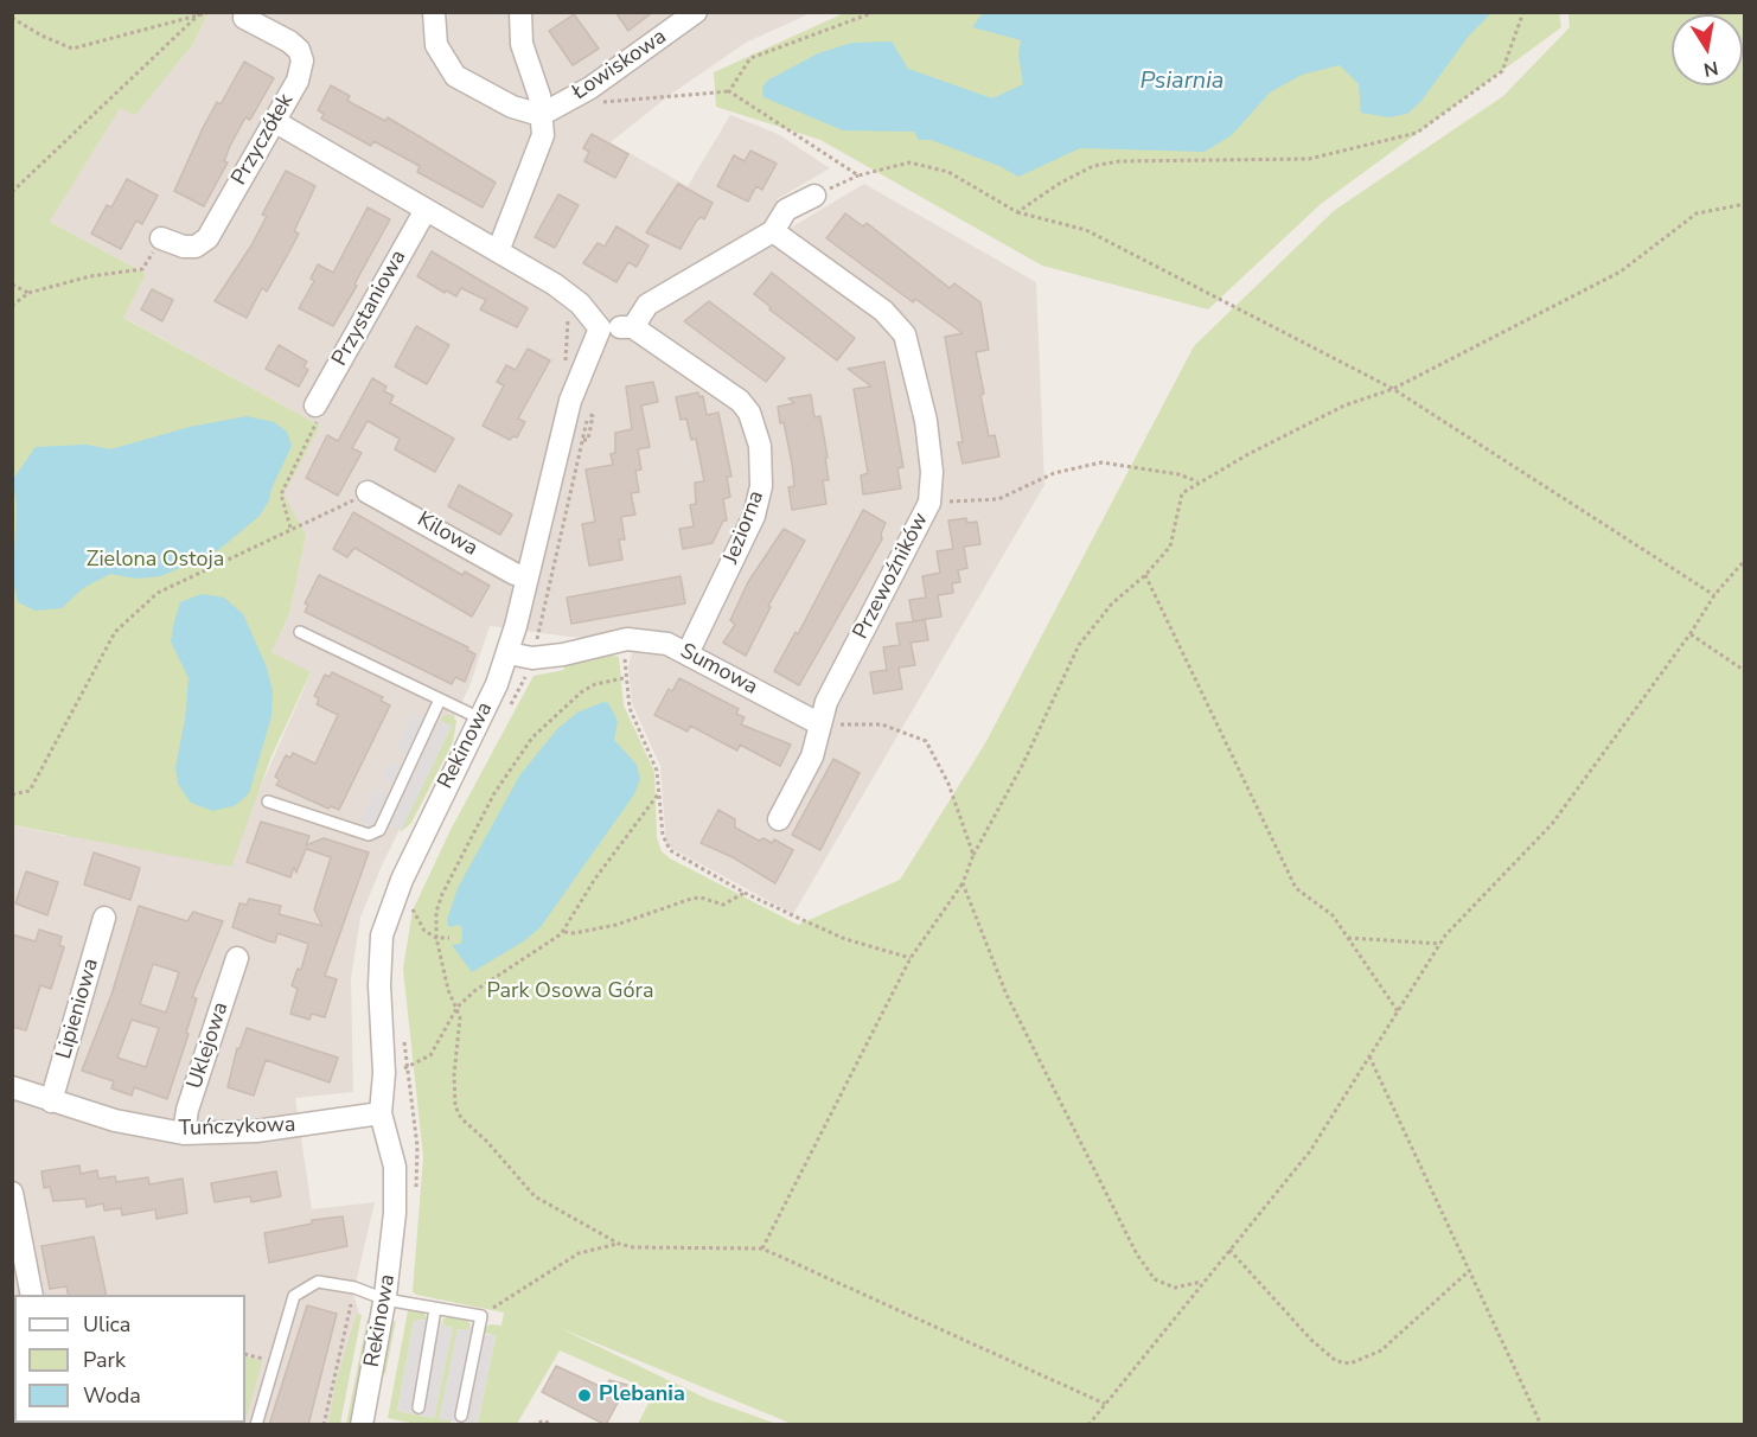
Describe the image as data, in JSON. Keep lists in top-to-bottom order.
{
  "streets": {
    "street": [
      "Łowiskowa",
      "Przyczółek",
      "Przystaniowa",
      "Jeziorna",
      "Kilowa",
      "Przewoźników",
      "Sumowa",
      "Rekinowa",
      "Lipieniowa",
      "Uklejowa",
      "Tuńczykowa"
    ]
  },
  "crossings": [
    ["Jeziorna", "Sumowa"],
    ["Kilowa", "Rekinowa"],
    ["Przewoźników", "Sumowa"],
    ["Sumowa", "Rekinowa"],
    ["Rekinowa", "Tuńczykowa"],
    ["Lipieniowa", "Tuńczykowa"],
    ["Uklejowa", "Tuńczykowa"]
  ],
  "water": ["Psiarnia"],
  "parks": ["Zielona Ostoja", "Park Osowa Góra"],
  "places": ["Plebania"],
  "legend": ["Ulica", "Park", "Woda"],
  "north": "bottom"
}
